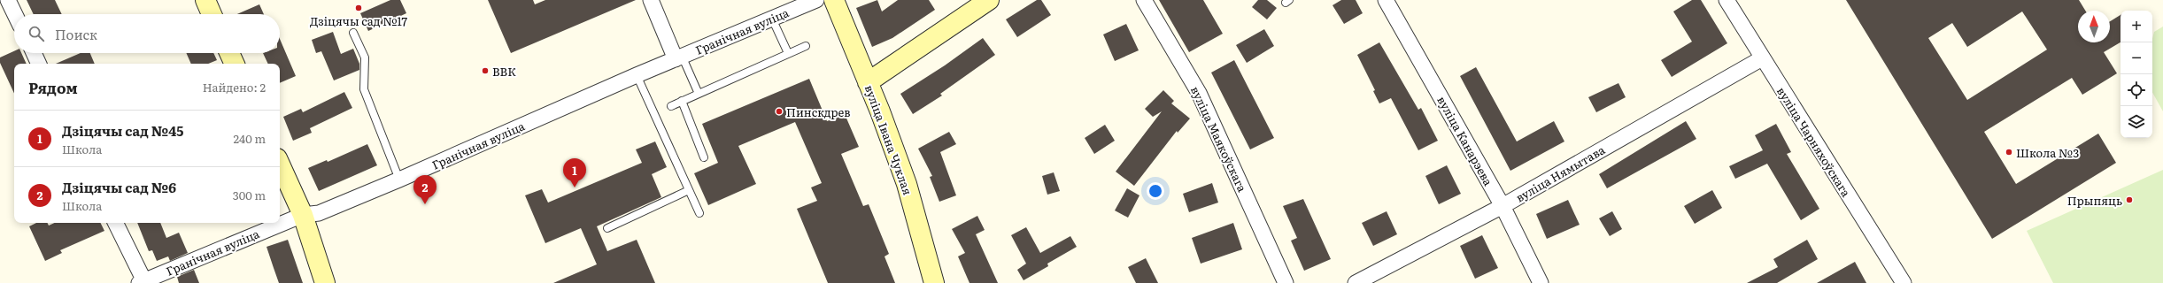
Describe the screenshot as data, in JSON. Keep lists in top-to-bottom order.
{
  "streets": {
    "street": [
      "Гранічная вуліца",
      "вуліца Маякоўскага",
      "вуліца Івана Чуклая",
      "вуліца Канарэева",
      "вуліца Чарняхоўскага",
      "вуліца Нямытава"
    ]
  },
  "crossings": [
    ["вуліца Канарэева", "вуліца Нямытава"],
    ["вуліца Чарняхоўскага", "вуліца Нямытава"]
  ],
  "places": [
    "Дзіцячы сад №17",
    "ВВК",
    "Пинскдрев",
    "Школа №3",
    "Прыпяць"
  ],
  "north": "top",
  "page": {
    "map_buttons": ["+", "−"],
    "search": "Поиск",
    "heading": ["Рядом", "Найдено: 2"],
    "list": [
      {
        "mark": "1",
        "name": "Дзіцячы сад №45",
        "note": "Школа",
        "value": "240 m"
      },
      {
        "mark": "2",
        "name": "Дзіцячы сад №6",
        "note": "Школа",
        "value": "300 m"
      }
    ],
    "pins": ["1", "2"]
  }
}
